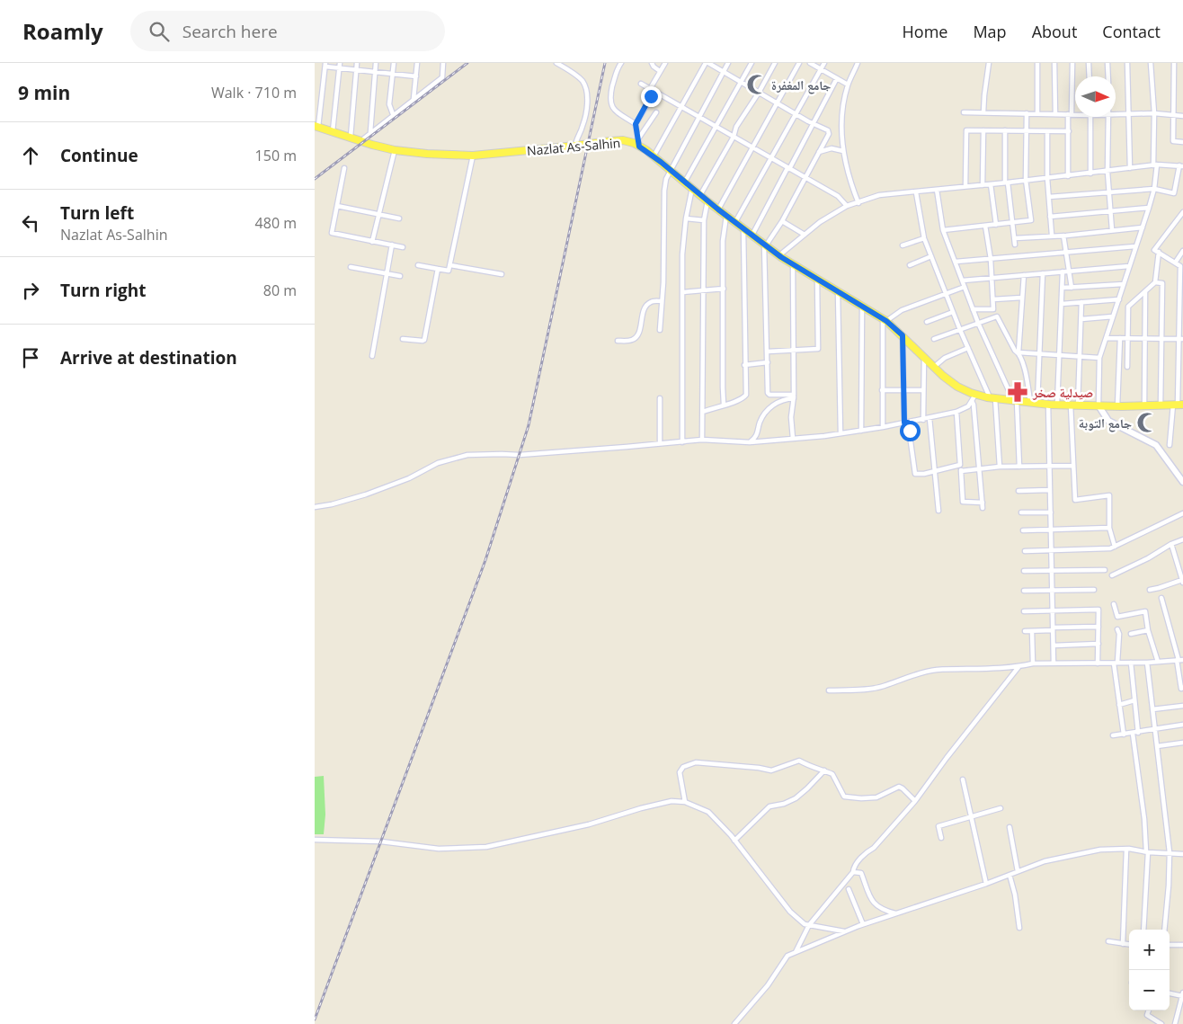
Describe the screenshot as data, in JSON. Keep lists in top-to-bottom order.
{
  "streets": {
    "main road": ["Nazlat As-Salhin"]
  },
  "places": {
    "mosque": ["جامع المغفرة", "جامع التوبة"],
    "pharmacy": ["صيدلية صخر"]
  },
  "north": "right",
  "page": {
    "header": "Roamly",
    "search": "Search here",
    "nav": [
      "Home",
      "Map",
      "About",
      "Contact"
    ],
    "heading": ["9 min", "Walk · 710 m"],
    "list": [
      ["Continue", "150 m"],
      ["Turn left", "Nazlat As-Salhin", "480 m"],
      ["Turn right", "80 m"],
      "Arrive at destination"
    ],
    "map_buttons": ["+", "−"]
  }
}
